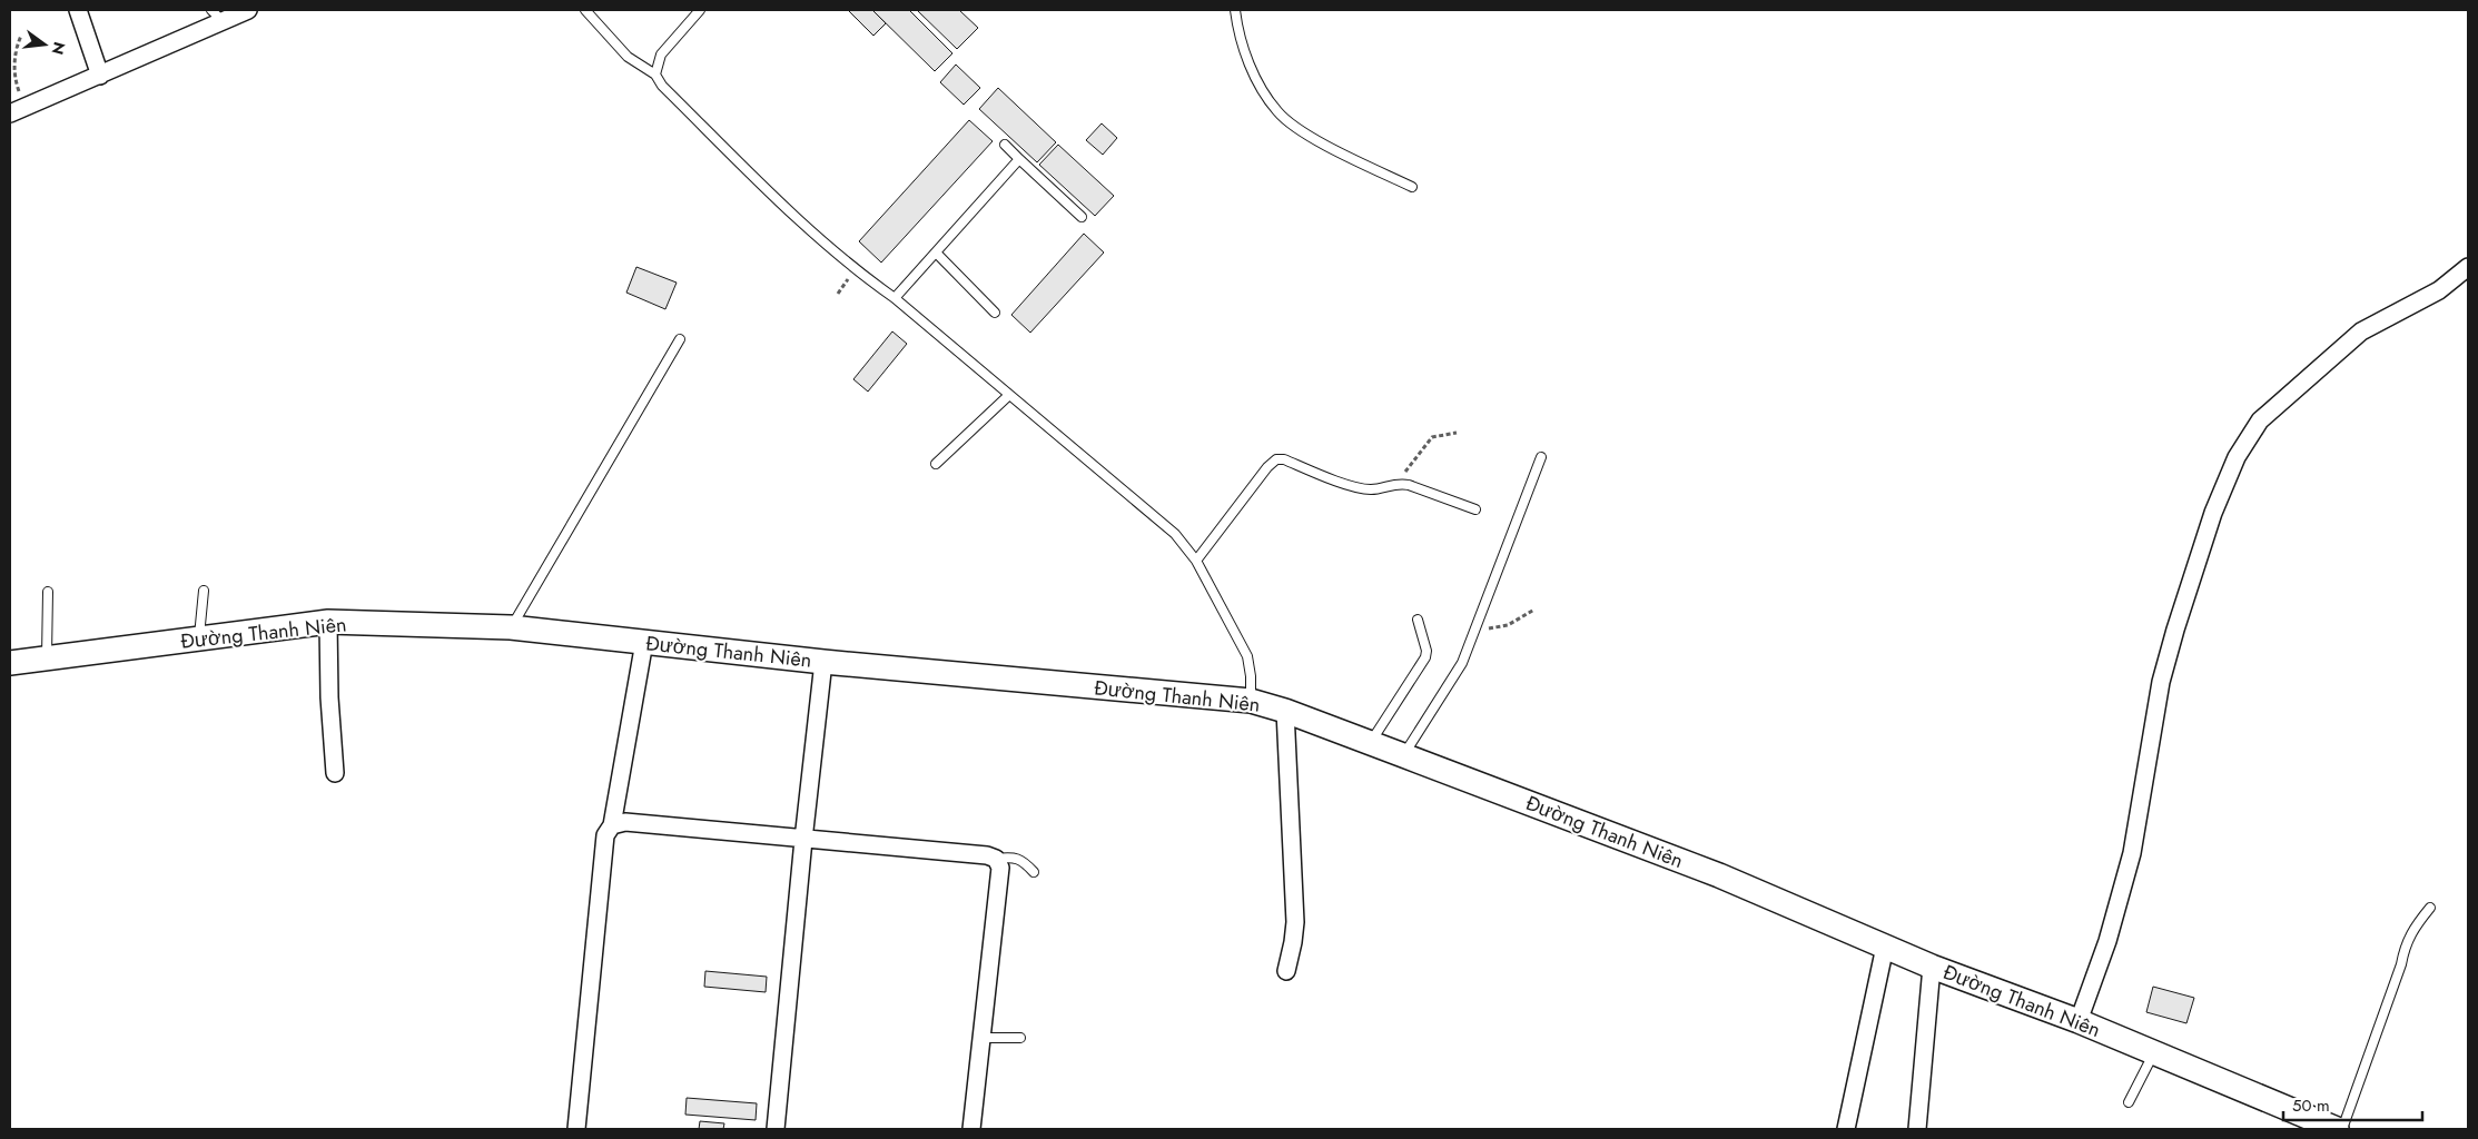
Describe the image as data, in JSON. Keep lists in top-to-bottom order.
{
  "streets": {
    "main road": ["Đường Thanh Niên"]
  },
  "scale_bar": "50 m",
  "north": "right"
}
